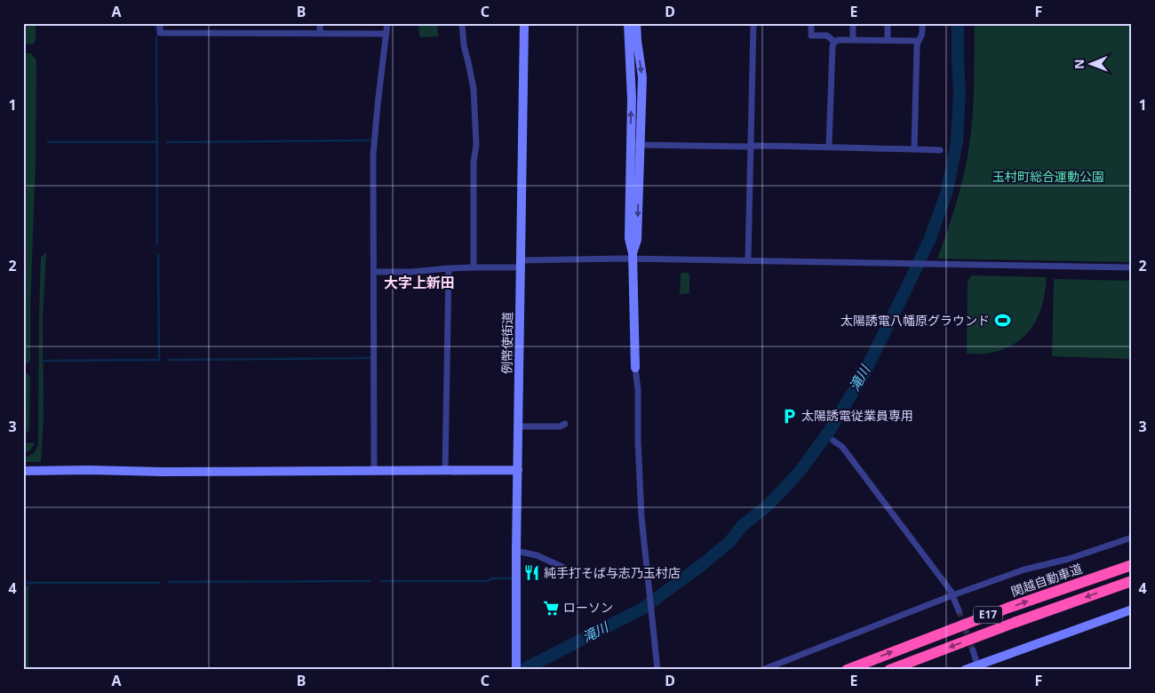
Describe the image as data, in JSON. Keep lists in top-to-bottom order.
{
  "streets": {
    "highway": ["関越自動車道", "E17"],
    "street": ["例幣使街道"]
  },
  "districts": ["大字上新田"],
  "water": ["滝川"],
  "parks": ["玉村町総合運動公園"],
  "places": {
    "sports": ["太陽誘電八幡原グラウンド"],
    "parking": ["太陽誘電従業員専用"],
    "restaurant": ["純手打そば与志乃玉村店"],
    "supermarket": ["ローソン"]
  },
  "north": "left",
  "grid": {
    "columns": [
      "A",
      "B",
      "C",
      "D",
      "E",
      "F"
    ],
    "rows": [
      "1",
      "2",
      "3",
      "4"
    ]
  }
}
